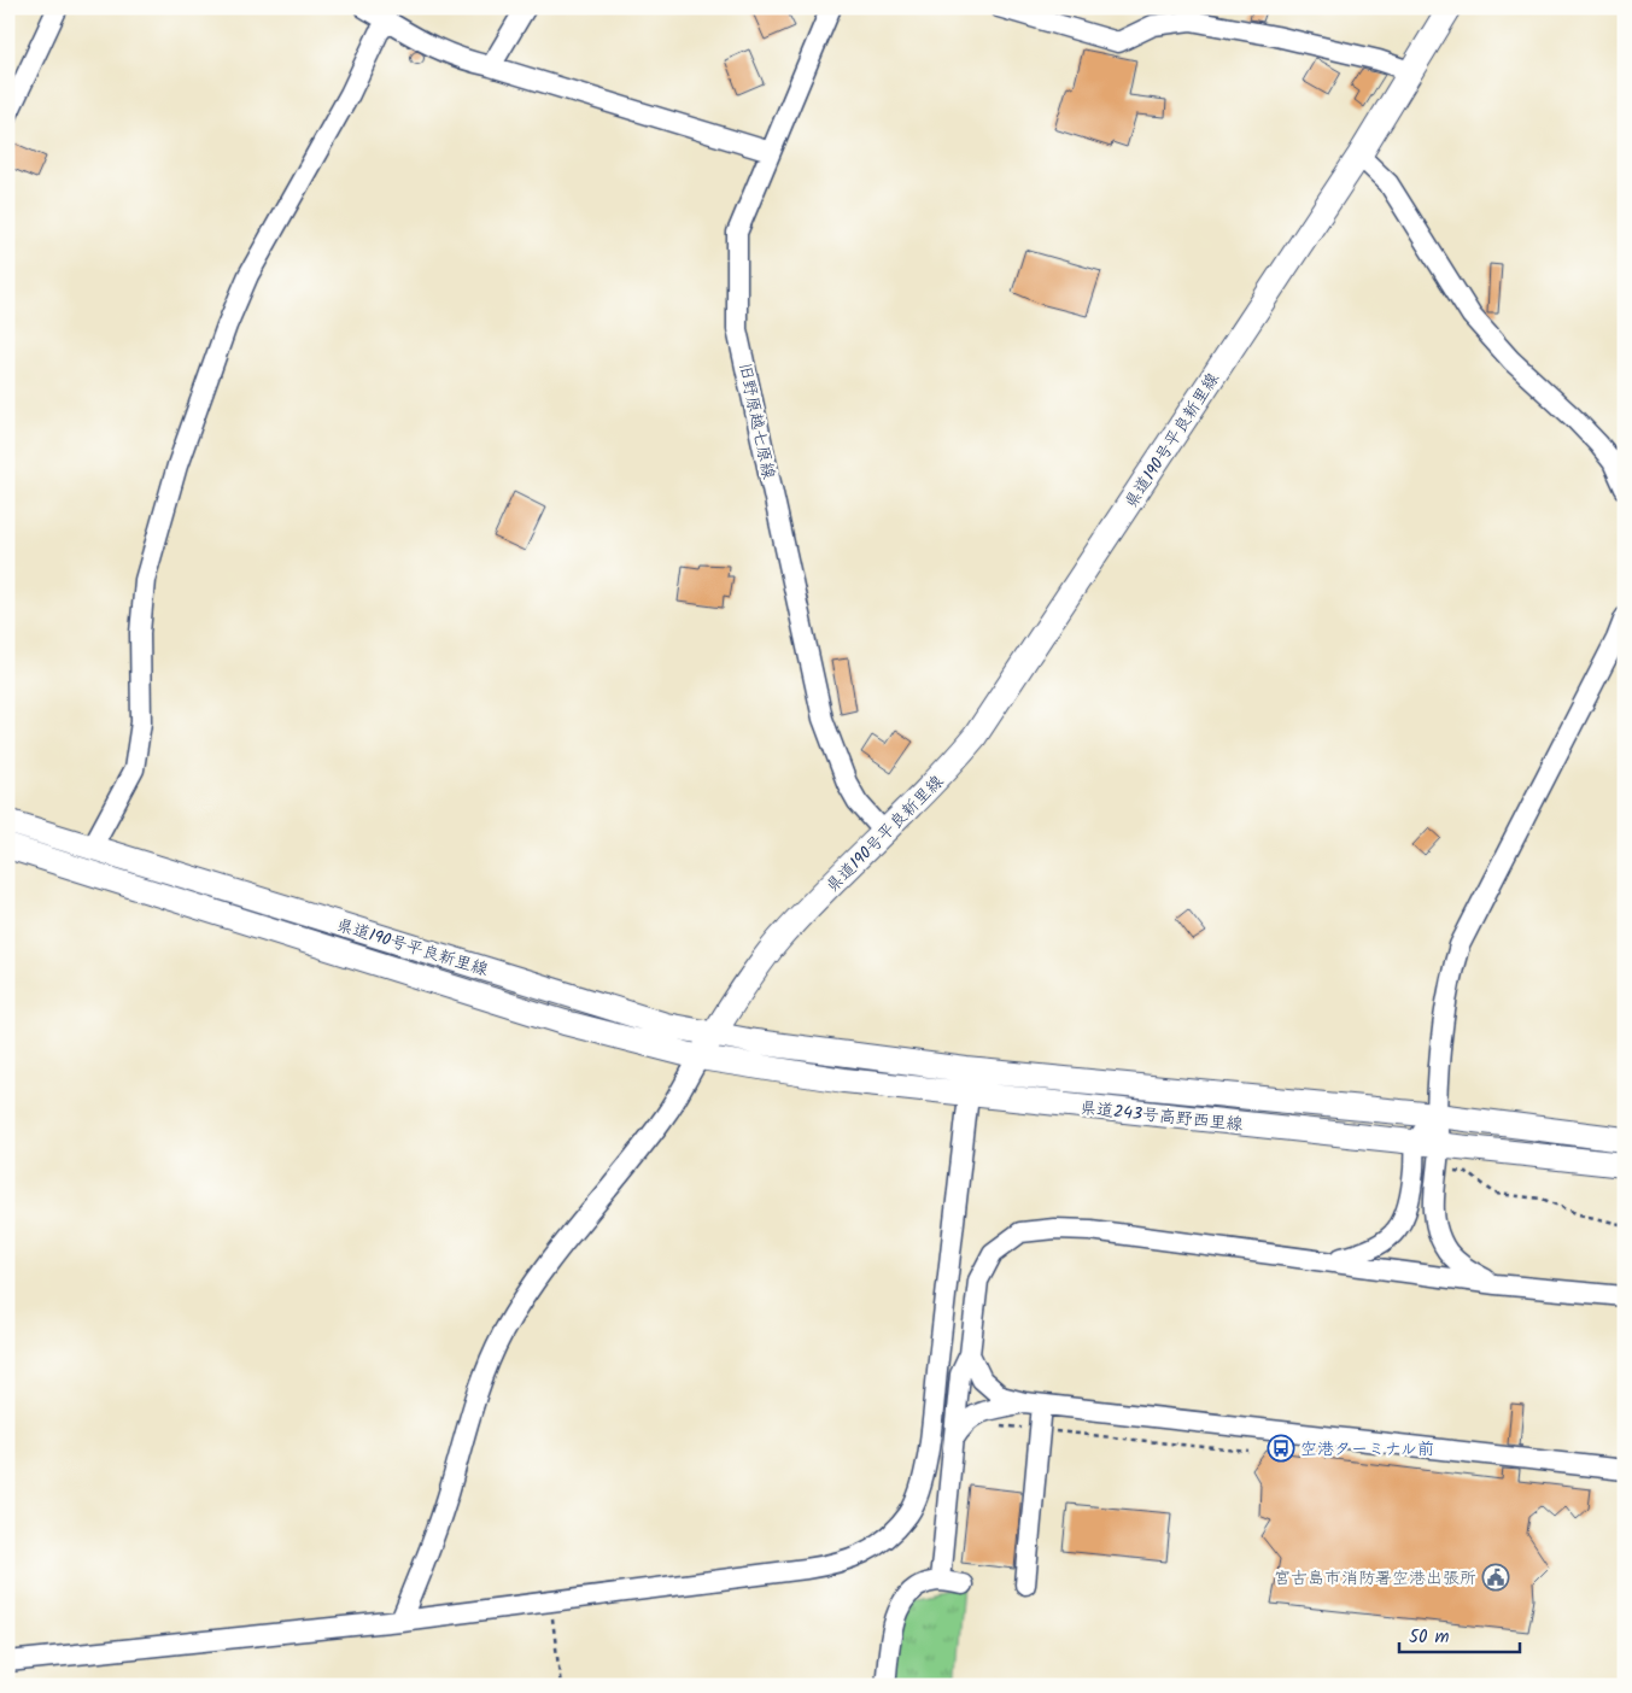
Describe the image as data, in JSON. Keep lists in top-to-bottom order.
{
  "streets": {
    "main road": ["県道190号平良新里線", "県道243号高野西里線"],
    "street": ["旧野原越七原線"]
  },
  "crossings": [
    ["旧野原越七原線", "県道190号平良新里線"],
    ["県道190号平良新里線", "県道243号高野西里線"]
  ],
  "places": {
    "bus stop": ["空港ターミナル前"],
    "public building": ["宮古島市消防署空港出張所"]
  },
  "scale_bar": "50 m"
}
